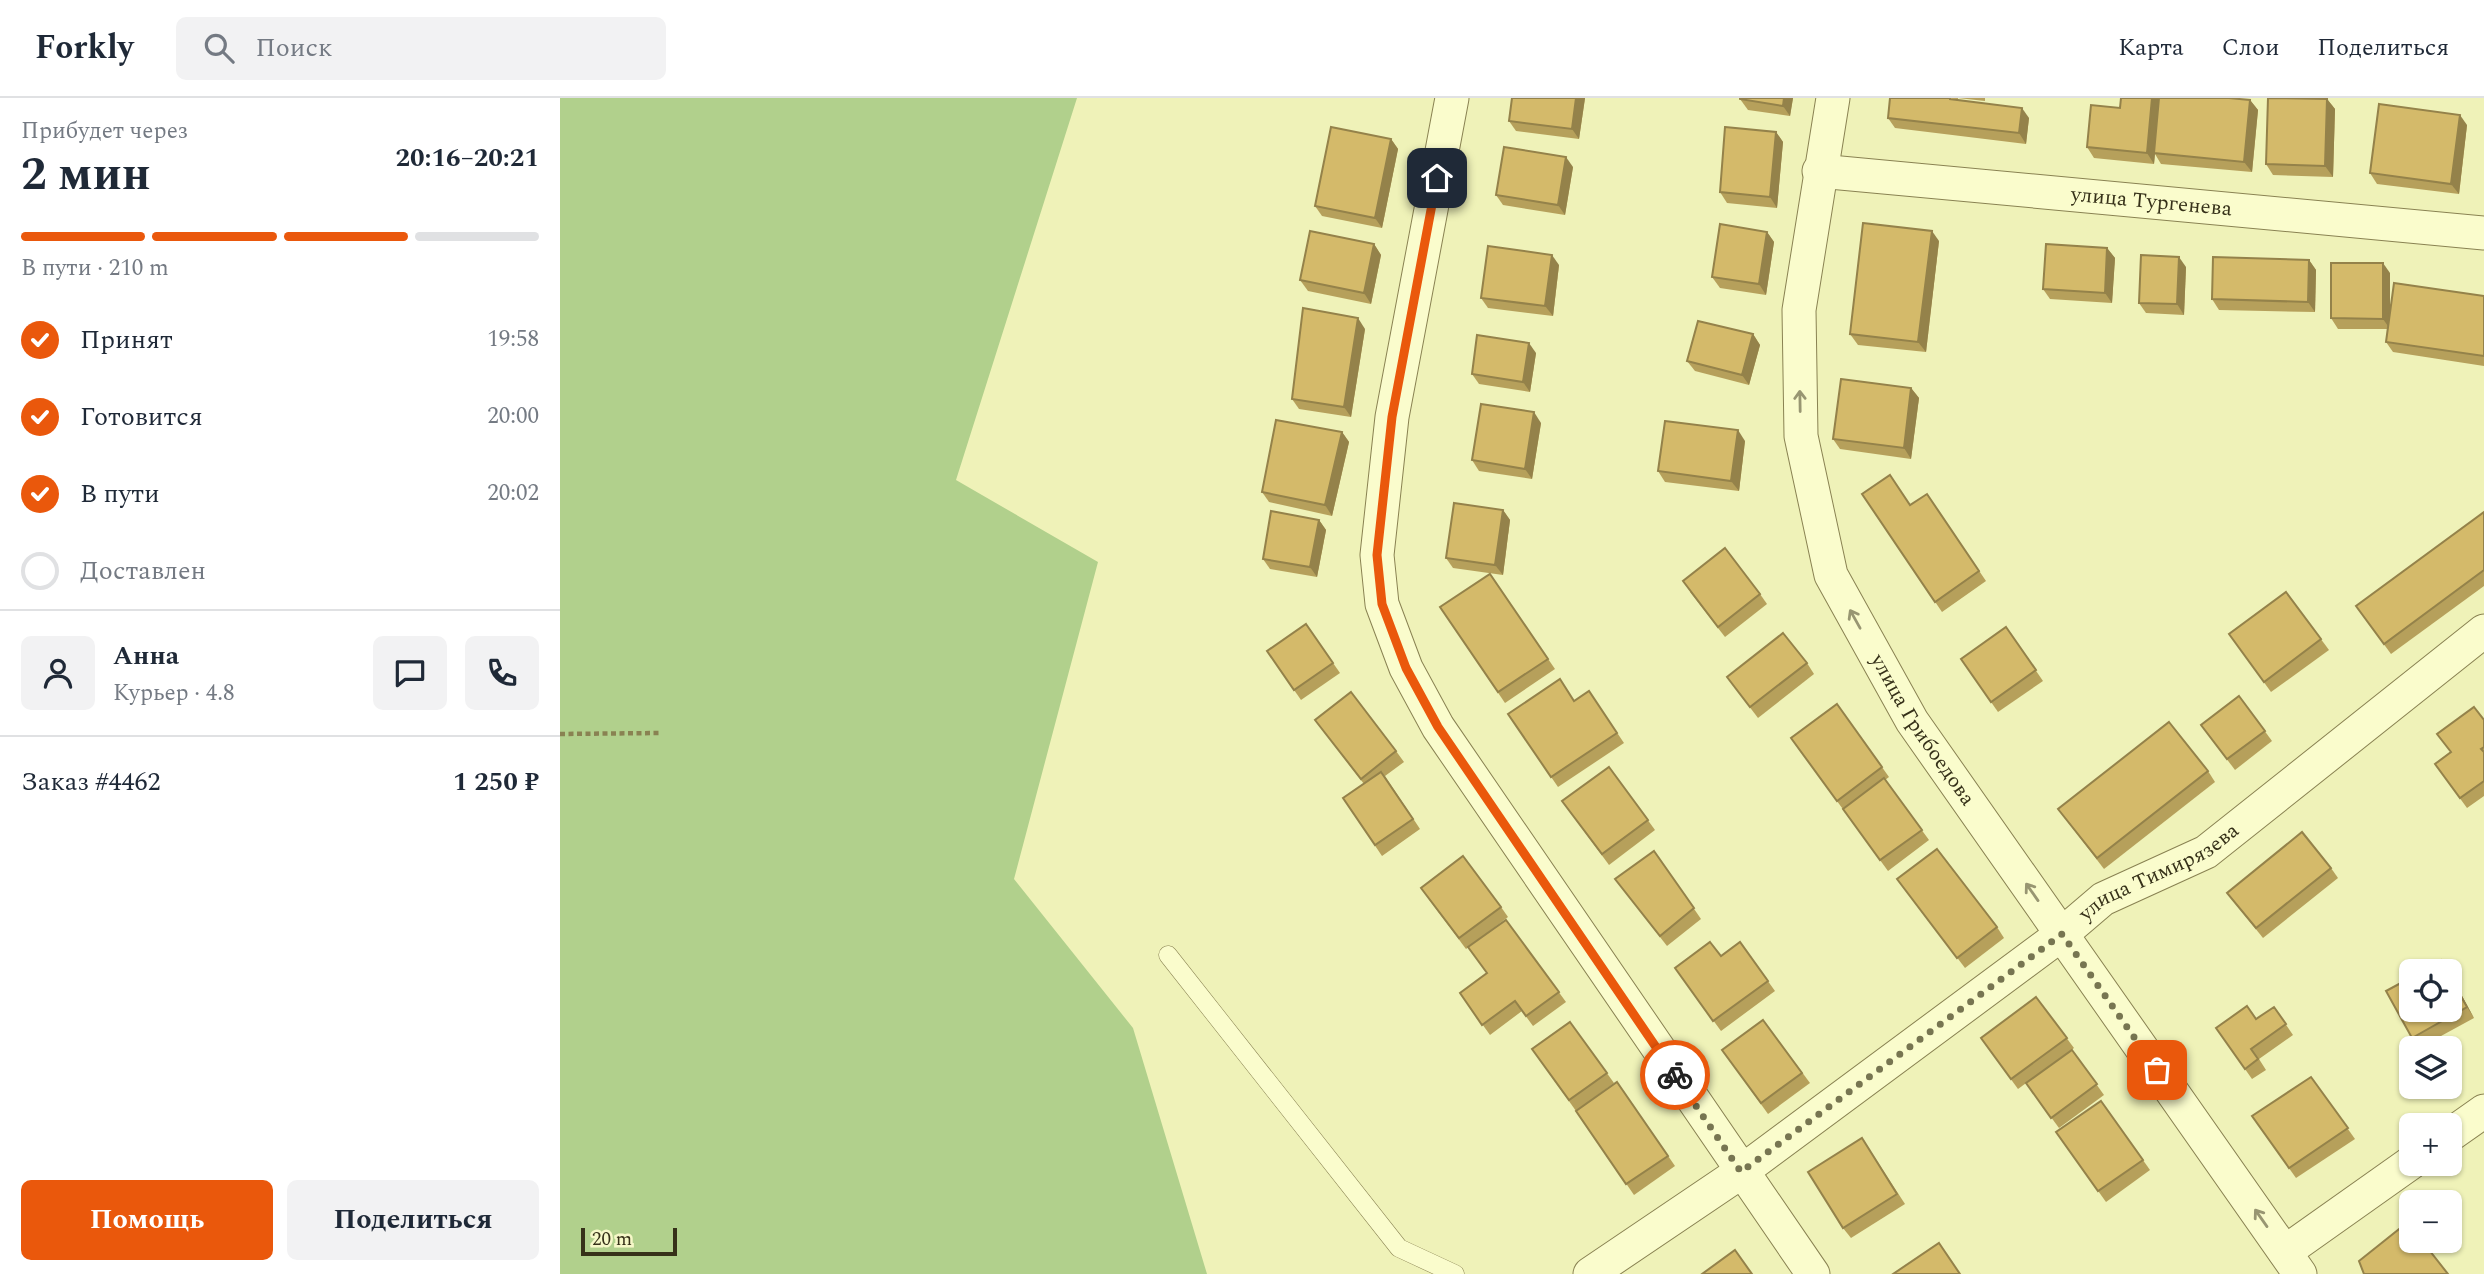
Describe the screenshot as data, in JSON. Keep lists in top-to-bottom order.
{
  "streets": {
    "street": ["улица Тургенева", "улица Грибоедова", "улица Тимирязева"]
  },
  "crossings": [
    ["улица Тургенева", "улица Грибоедова"],
    ["улица Грибоедова", "улица Тимирязева"]
  ],
  "one_way": ["улица Грибоедова"],
  "scale_bar": "20 m",
  "page": {
    "header": "Forkly",
    "search": "Поиск",
    "nav": ["Карта", "Слои", "Поделиться"],
    "heading": ["2 мин", "Прибудет через", "20:16–20:21"],
    "panel": [
      "Анна",
      "Курьер · 4.8",
      "Заказ #4462",
      "1 250 ₽"
    ],
    "bar": "В пути · 210 m",
    "list": [
      ["Принят", "19:58"],
      ["Готовится", "20:00"],
      ["В пути", "20:02"],
      "Доставлен"
    ],
    "map_buttons": ["+", "−"],
    "buttons": ["Помощь", "Поделиться"],
    "scale": "20 m"
  }
}
